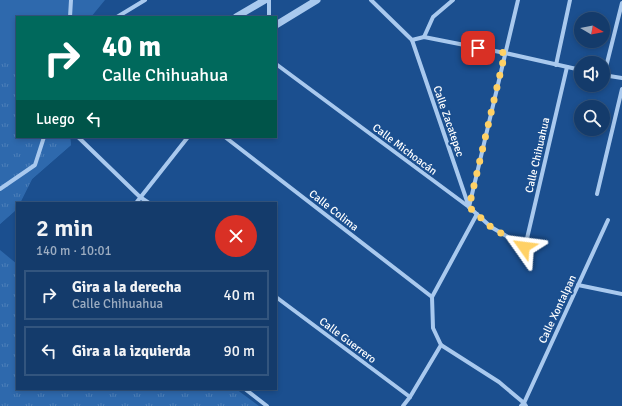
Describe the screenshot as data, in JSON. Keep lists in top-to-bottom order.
{
  "streets": {
    "street": [
      "Calle Zacatepec",
      "Calle Michoacán",
      "Calle Chihuahua",
      "Calle Colima",
      "Calle Xontalpan",
      "Calle Guerrero"
    ]
  },
  "crossings": [
    ["Calle Zacatepec", "Calle Michoacán"],
    ["Calle Michoacán", "Calle Chihuahua"]
  ],
  "north": "right",
  "page": {
    "turn": ["40 m", "Calle Chihuahua"],
    "then": "Luego",
    "heading": ["2 min", "140 m · 10:01"],
    "list": [
      {
        "name": "Gira a la derecha",
        "note": "Calle Chihuahua",
        "value": "40 m"
      },
      {
        "name": "Gira a la izquierda",
        "value": "90 m"
      }
    ]
  }
}
